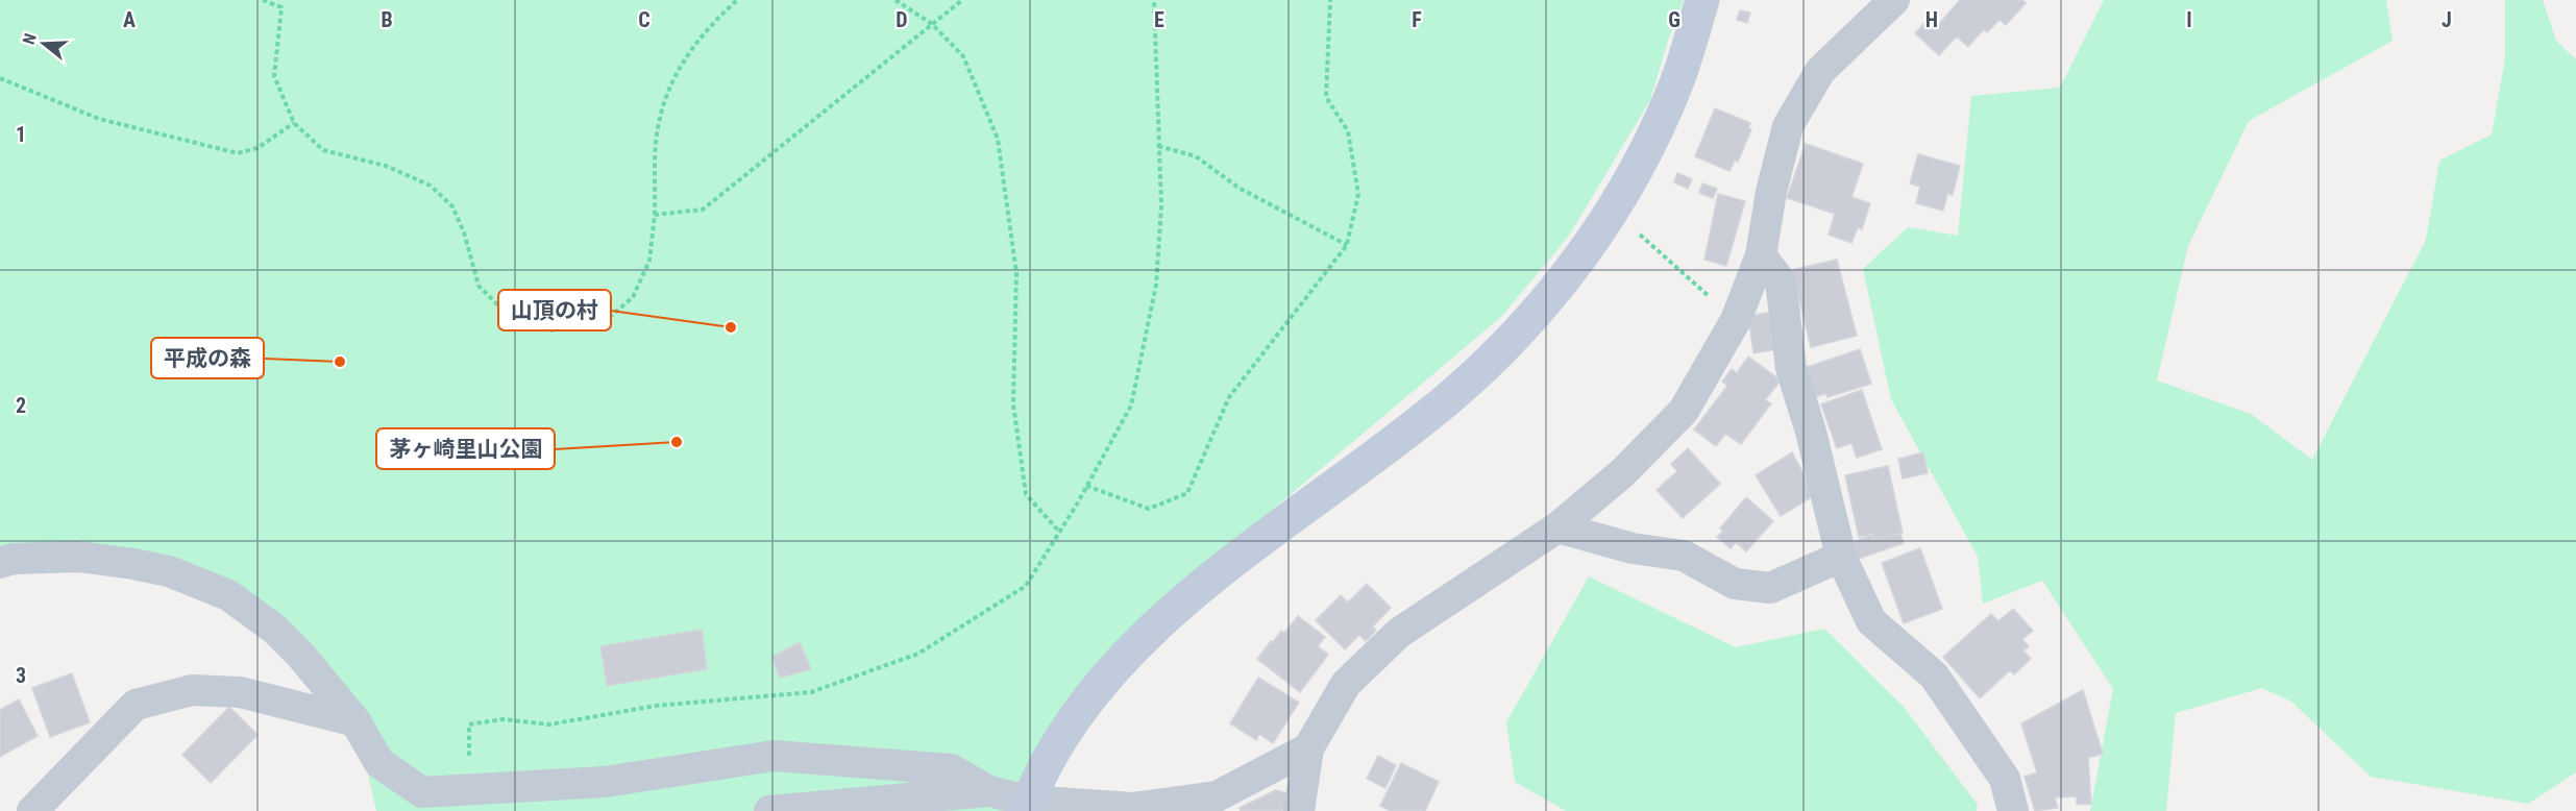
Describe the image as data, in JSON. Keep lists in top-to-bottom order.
{
  "places": ["山頂の村", "平成の森", "茅ヶ崎里山公園"],
  "north": "left",
  "grid": {
    "columns": [
      "A",
      "B",
      "C",
      "D",
      "E",
      "F",
      "G",
      "H",
      "I",
      "J"
    ],
    "rows": ["1", "2", "3"]
  }
}
